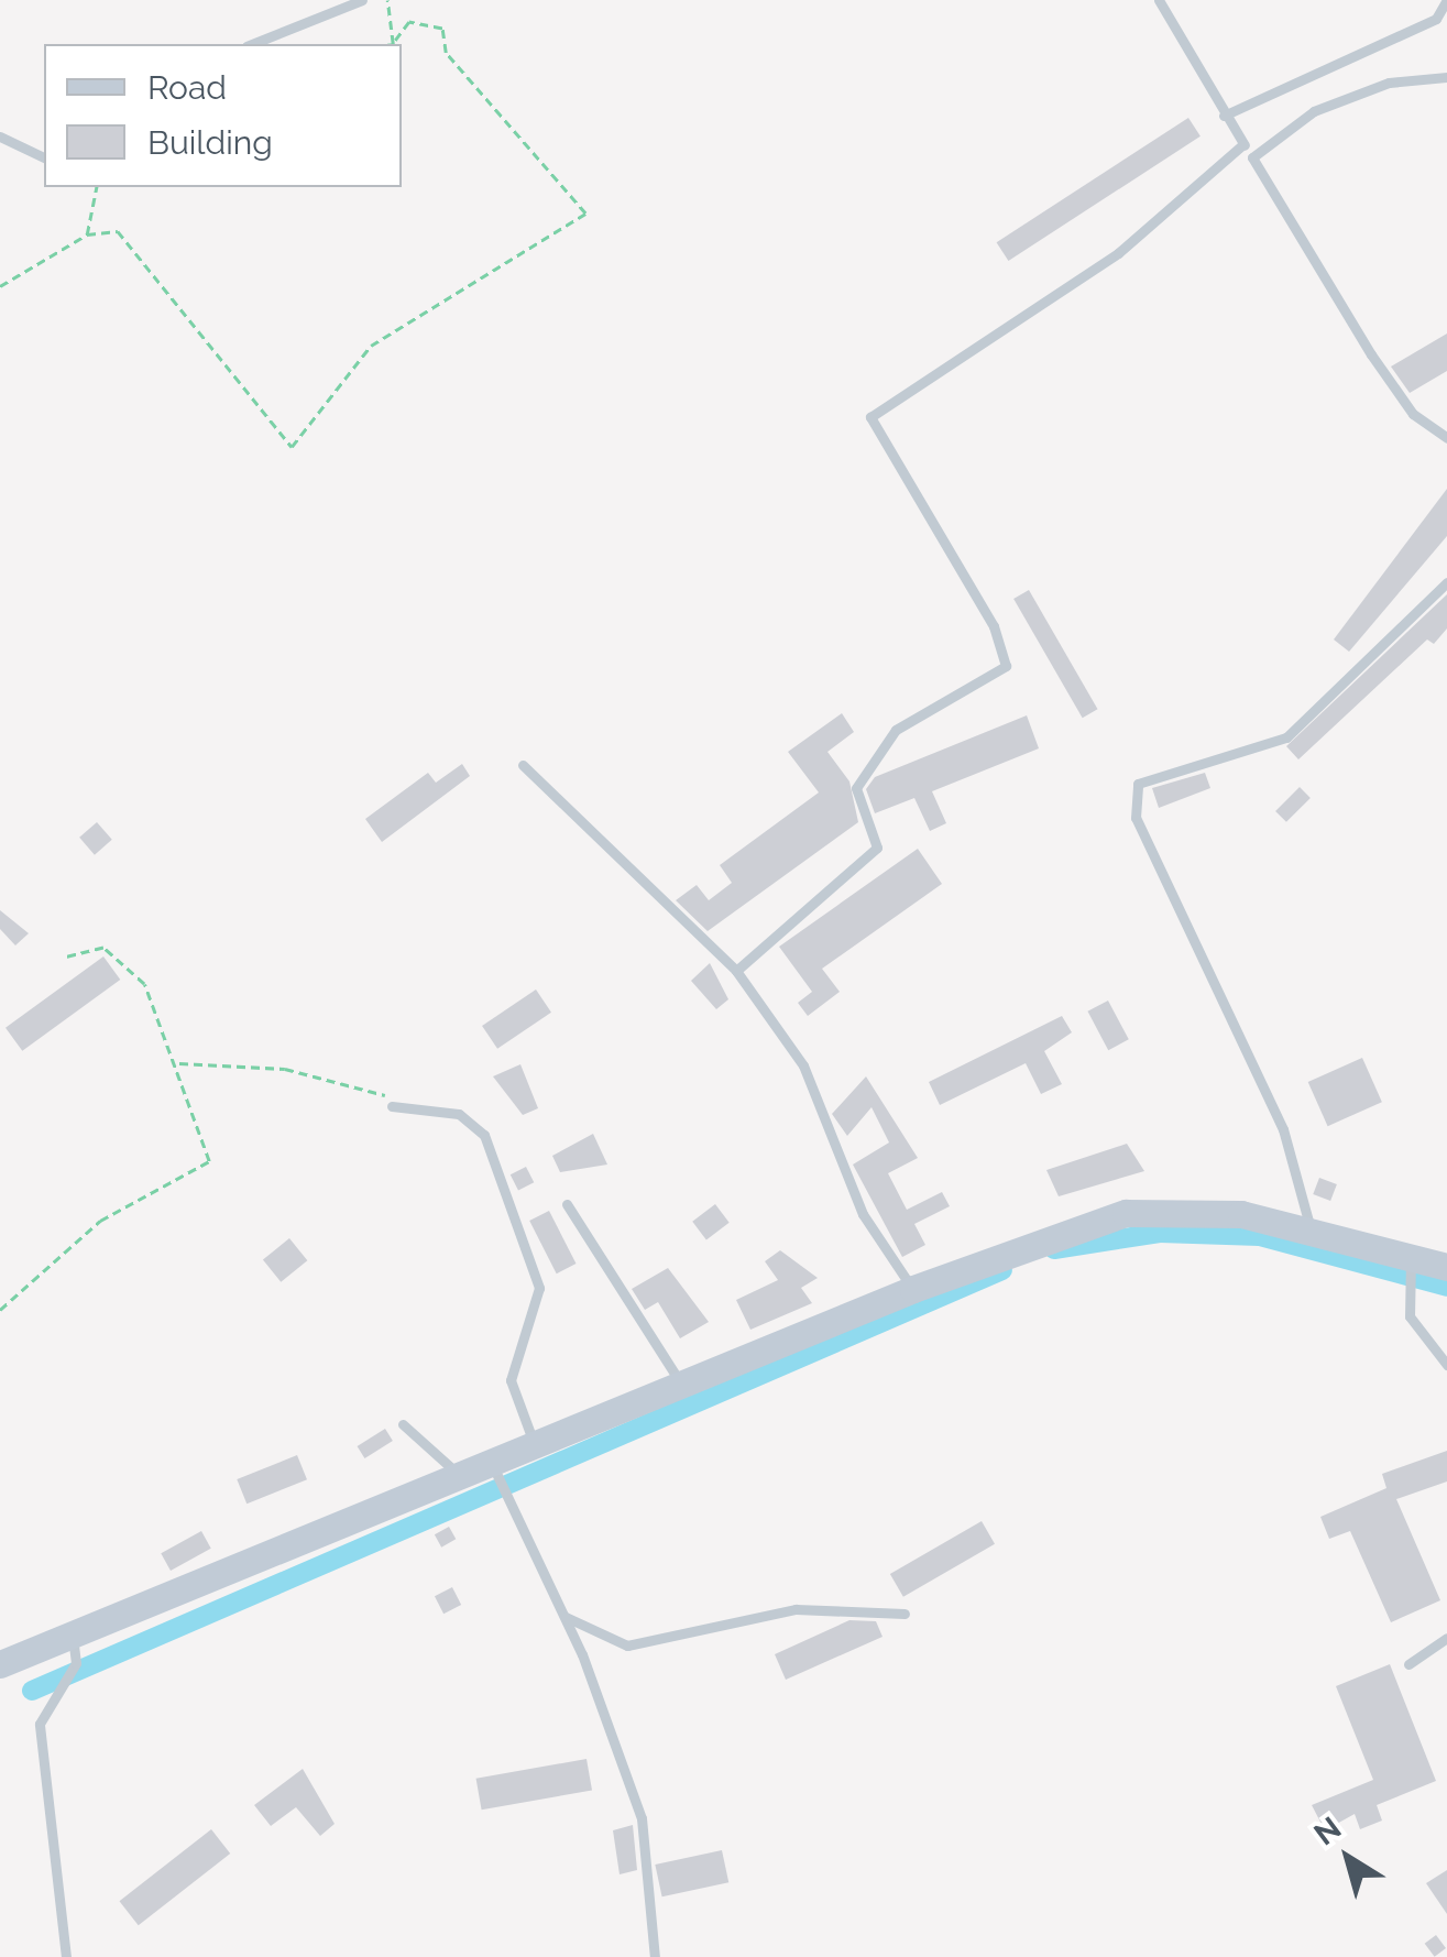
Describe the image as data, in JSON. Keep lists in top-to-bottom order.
{
  "legend": ["Road", "Building"],
  "north": "top left"
}
